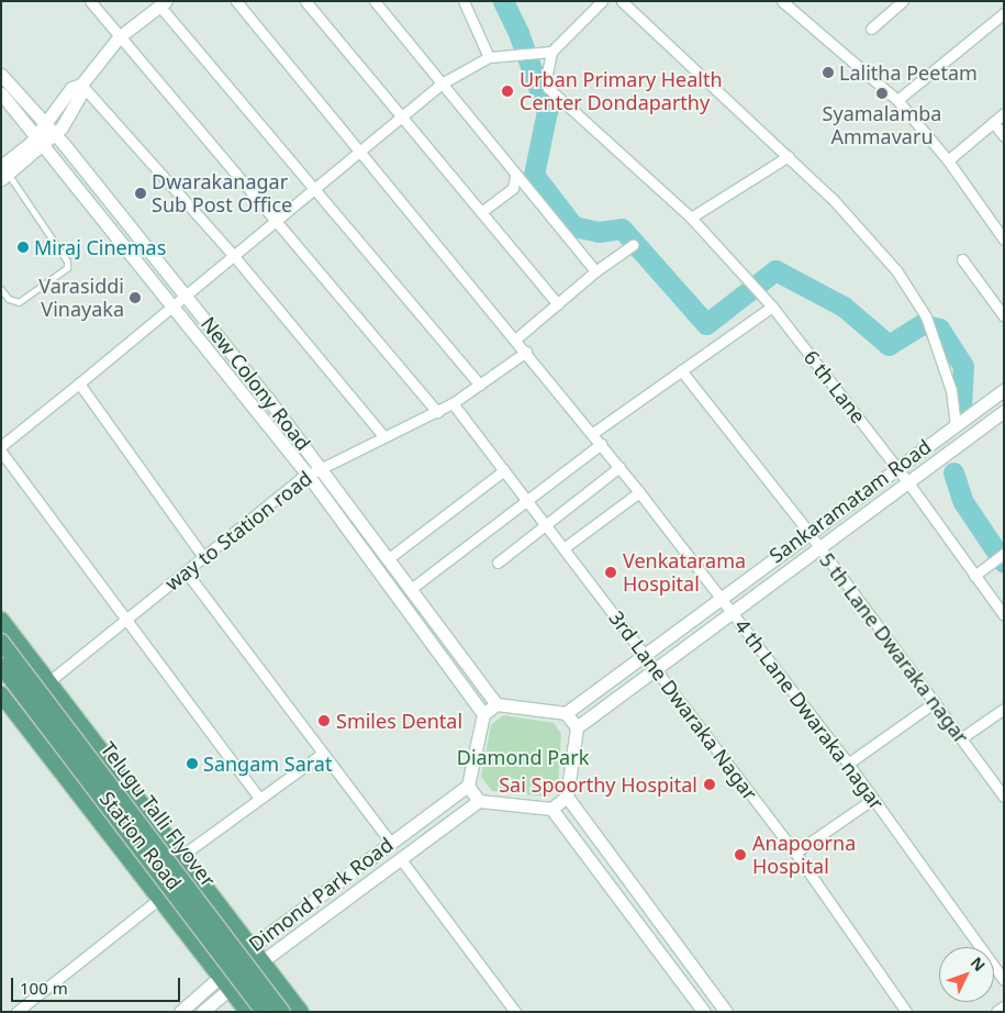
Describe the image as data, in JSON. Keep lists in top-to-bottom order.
{
  "streets": {
    "main road": [
      "New Colony Road",
      "Sankaramatam Road",
      "Telugu Talli Flyover",
      "Station Road",
      "Dimond Park Road"
    ],
    "street": [
      "6 th Lane",
      "way to Station road",
      "5 th Lane Dwaraka nagar",
      "3rd Lane Dwaraka Nagar",
      "4 th Lane Dwaraka nagar"
    ]
  },
  "crossings": [
    ["New Colony Road", "Sankaramatam Road"],
    ["New Colony Road", "way to Station road"],
    ["New Colony Road", "Dimond Park Road"],
    ["6 th Lane", "Sankaramatam Road"],
    ["Sankaramatam Road", "5 th Lane Dwaraka nagar"],
    ["Sankaramatam Road", "3rd Lane Dwaraka Nagar"],
    ["Sankaramatam Road", "4 th Lane Dwaraka nagar"],
    ["Sankaramatam Road", "Dimond Park Road"],
    ["way to Station road", "3rd Lane Dwaraka Nagar"],
    ["way to Station road", "4 th Lane Dwaraka nagar"],
    ["Station Road", "Dimond Park Road"]
  ],
  "parks": ["Diamond Park"],
  "places": [
    "Lalitha Peetam",
    "Urban Primary Health Center Dondaparthy",
    "Syamalamba Ammavaru",
    "Dwarakanagar Sub Post Office",
    "Miraj Cinemas",
    "Varasiddi Vinayaka",
    "Venkatarama Hospital",
    "Smiles Dental",
    "Sangam Sarat",
    "Sai Spoorthy Hospital",
    "Anapoorna Hospital"
  ],
  "scale_bar": "100 m",
  "north": "top right"
}
